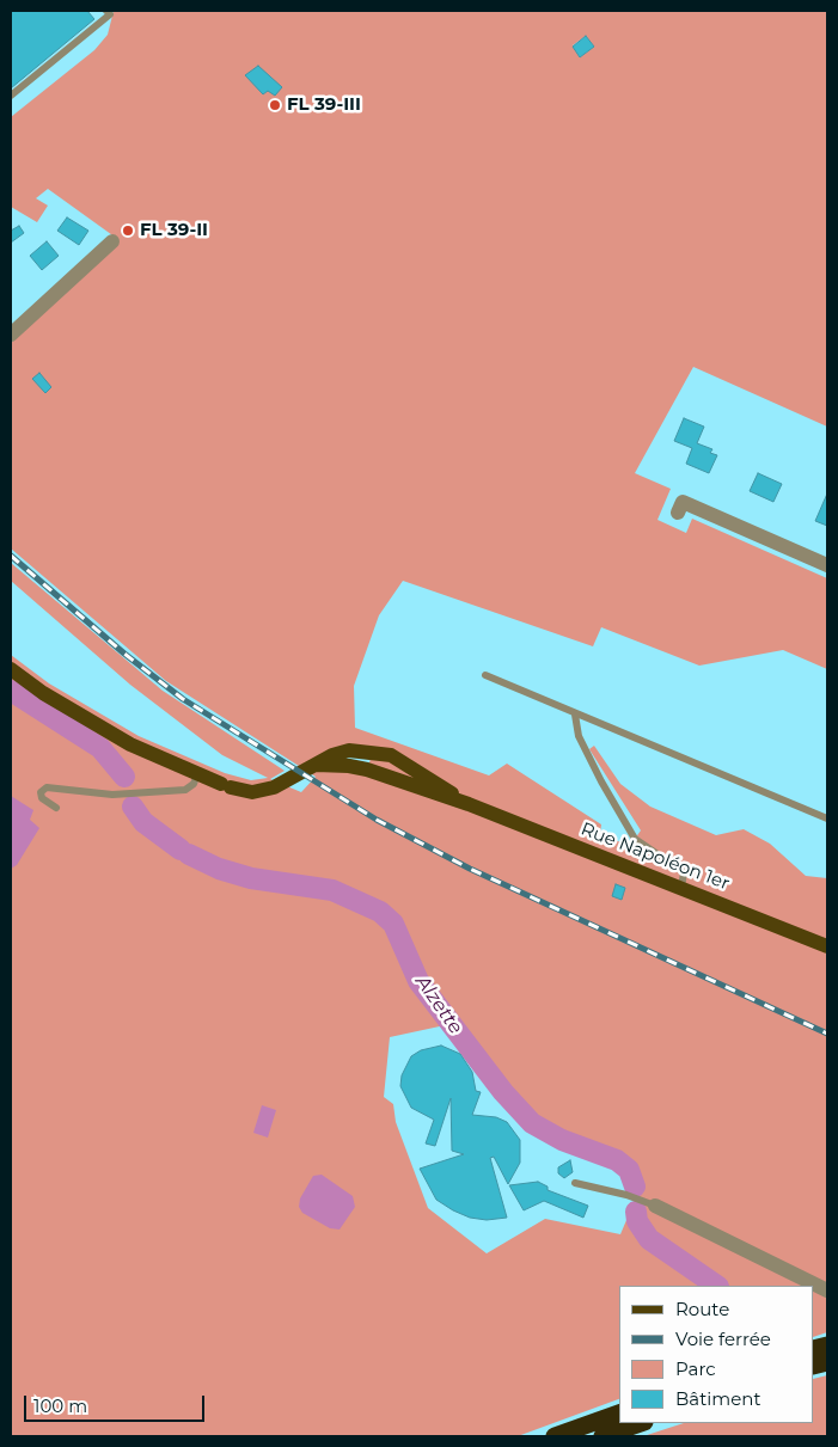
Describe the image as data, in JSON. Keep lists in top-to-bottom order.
{
  "streets": {
    "main road": ["Rue Napoléon 1er"]
  },
  "water": ["Alzette"],
  "places": ["FL 39-III", "FL 39-II"],
  "legend": [
    "Route",
    "Voie ferrée",
    "Parc",
    "Bâtiment"
  ],
  "scale_bar": "100 m"
}
